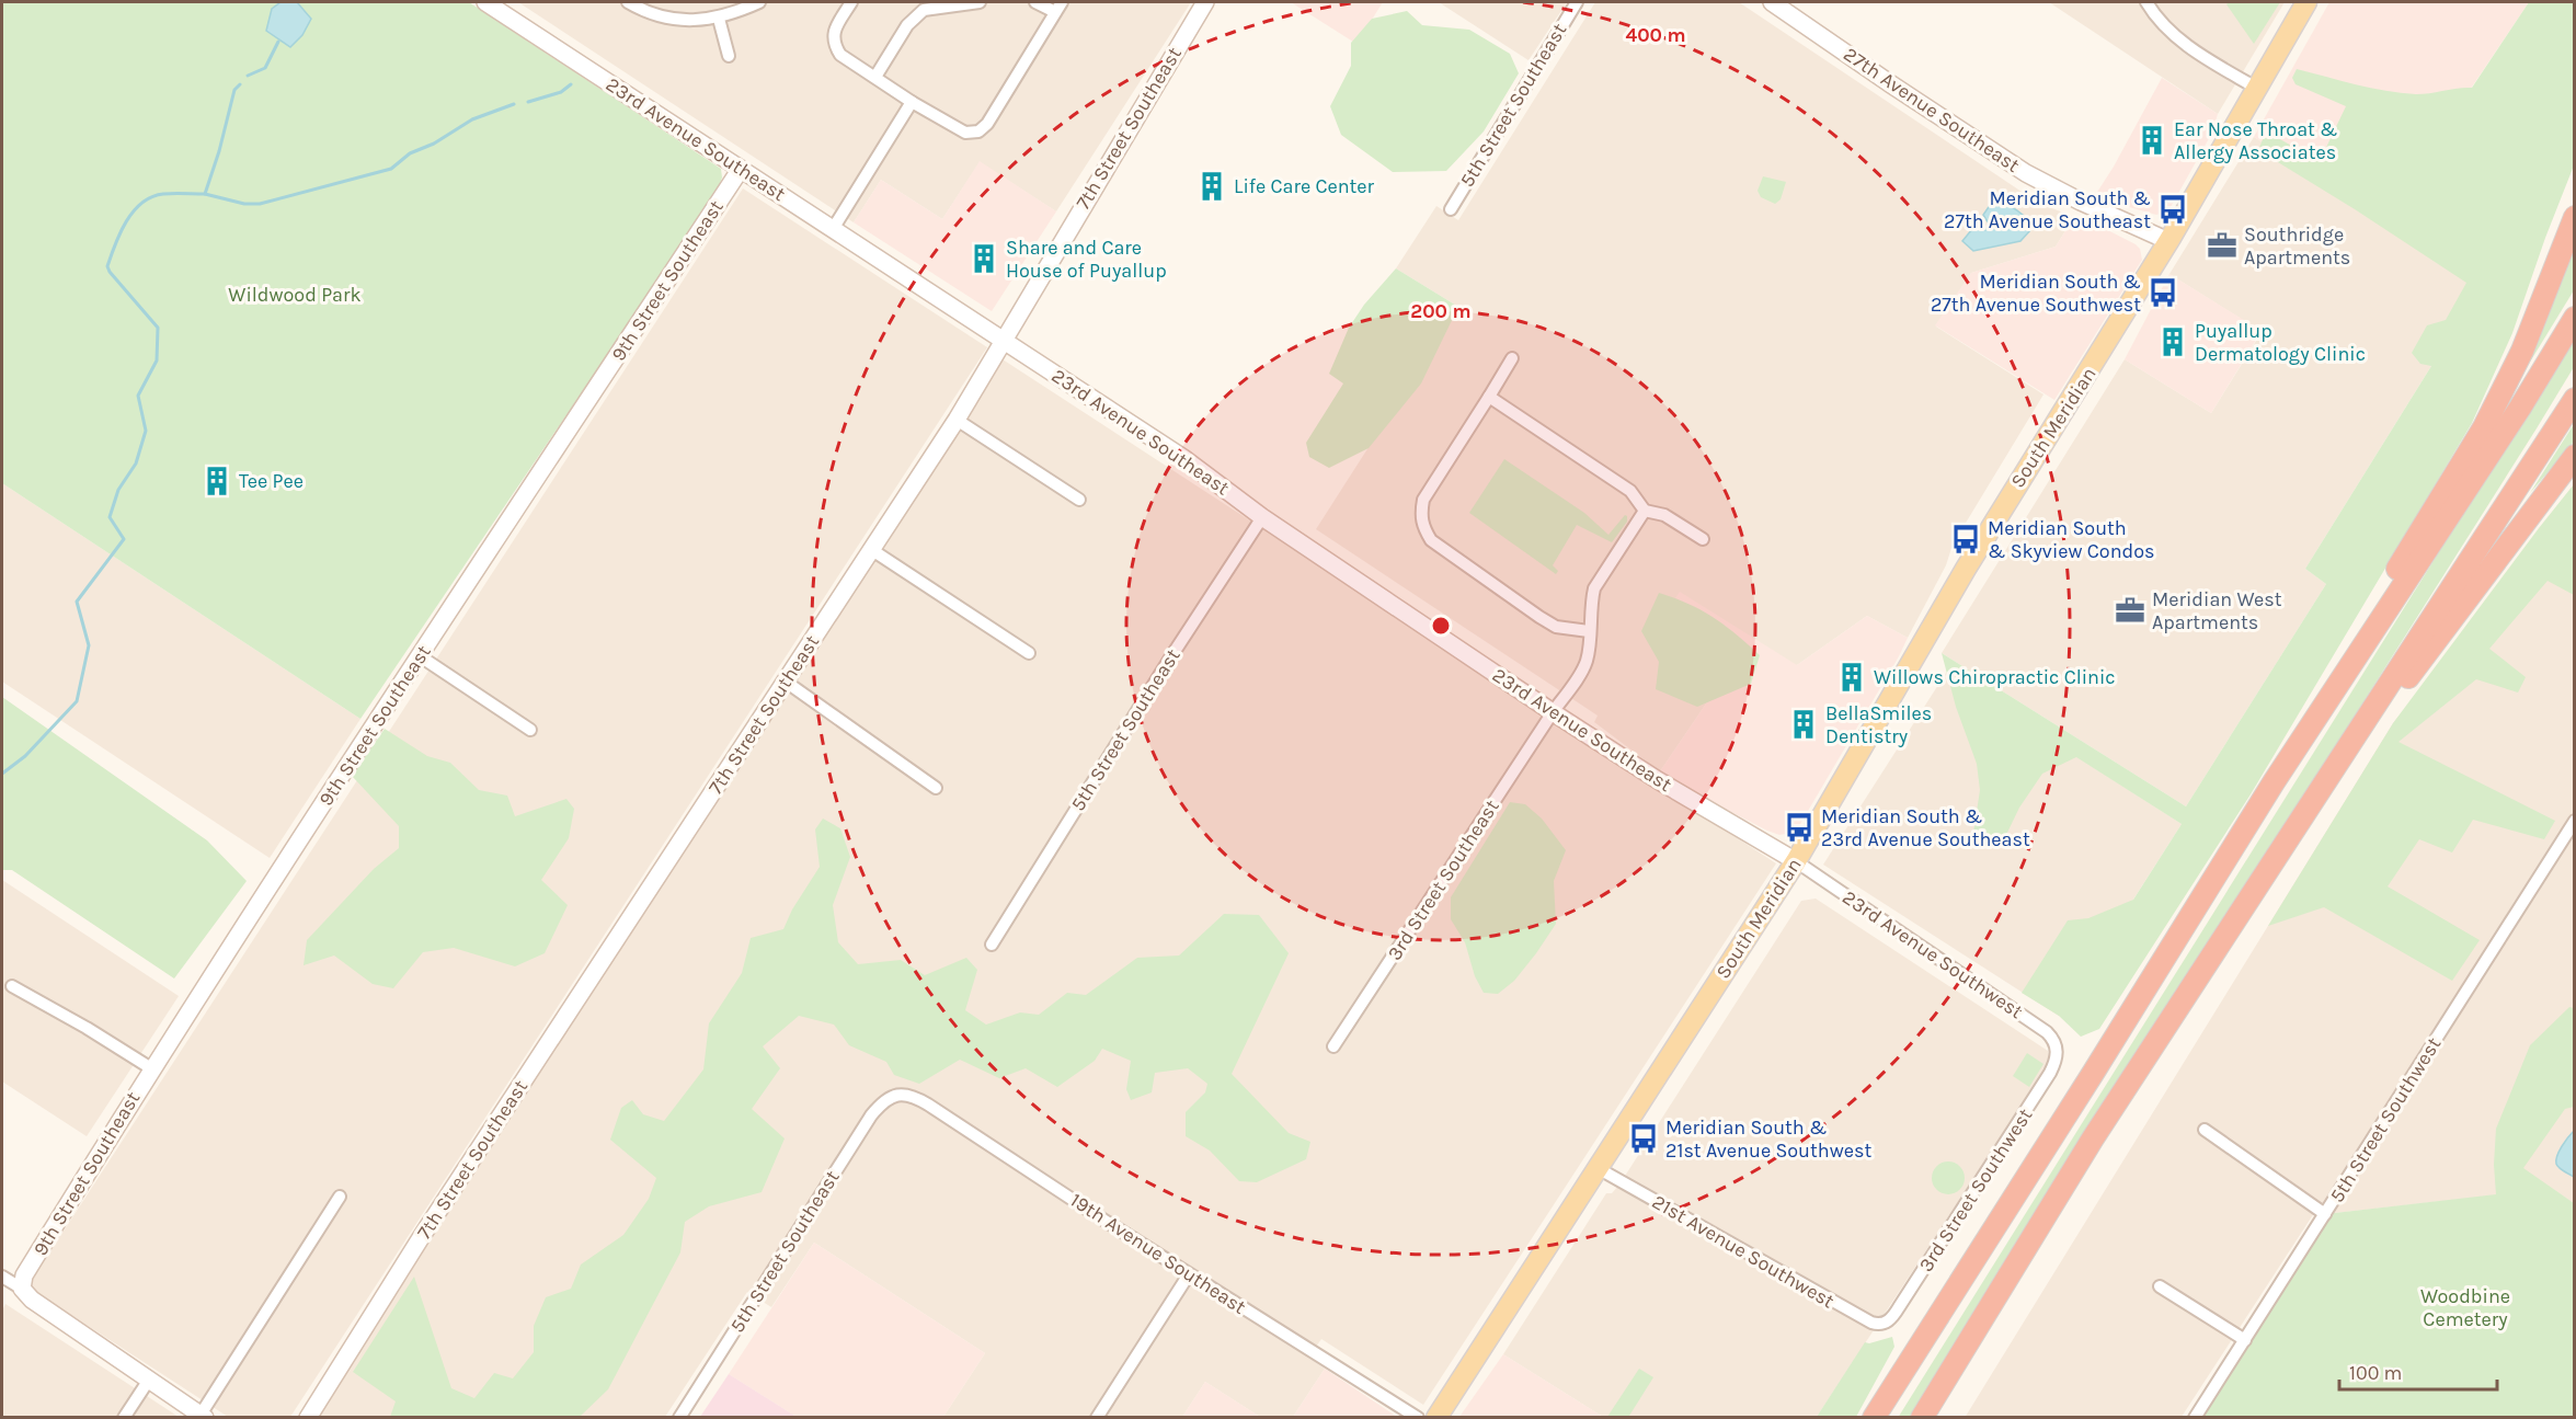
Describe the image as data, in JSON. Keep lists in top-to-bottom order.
{
  "streets": {
    "main road": ["South Meridian"],
    "street": [
      "5th Street Southeast",
      "27th Avenue Southeast",
      "7th Street Southeast",
      "23rd Avenue Southeast",
      "9th Street Southeast",
      "3rd Street Southeast",
      "23rd Avenue Southwest",
      "5th Street Southwest",
      "3rd Street Southwest",
      "21st Avenue Southwest",
      "19th Avenue Southeast"
    ]
  },
  "crossings": [
    ["5th Street Southeast", "23rd Avenue Southeast"],
    ["5th Street Southeast", "19th Avenue Southeast"],
    ["27th Avenue Southeast", "South Meridian"],
    ["7th Street Southeast", "23rd Avenue Southeast"],
    ["23rd Avenue Southeast", "9th Street Southeast"],
    ["23rd Avenue Southeast", "South Meridian"],
    ["23rd Avenue Southeast", "3rd Street Southeast"],
    ["23rd Avenue Southeast", "23rd Avenue Southwest"],
    ["South Meridian", "23rd Avenue Southwest"],
    ["South Meridian", "21st Avenue Southwest"],
    ["23rd Avenue Southwest", "3rd Street Southwest"],
    ["3rd Street Southwest", "21st Avenue Southwest"]
  ],
  "parks": ["Wildwood Park", "Woodbine Cemetery"],
  "places": {
    "building": [
      "Ear Nose Throat & Allergy Associates",
      "Life Care Center",
      "Share and Care House of Puyallup",
      "Puyallup Dermatology Clinic",
      "Tee Pee",
      "Willows Chiropractic Clinic",
      "BellaSmiles Dentistry"
    ],
    "bus stop": [
      "Meridian South & 27th Avenue Southeast",
      "Meridian South & 27th Avenue Southwest",
      "Meridian South & Skyview Condos",
      "Meridian South & 23rd Avenue Southeast",
      "Meridian South & 21st Avenue Southwest"
    ],
    "office": ["Southridge Apartments", "Meridian West Apartments"]
  },
  "scale_bar": "100 m",
  "rings": ["400 m", "200 m"]
}
